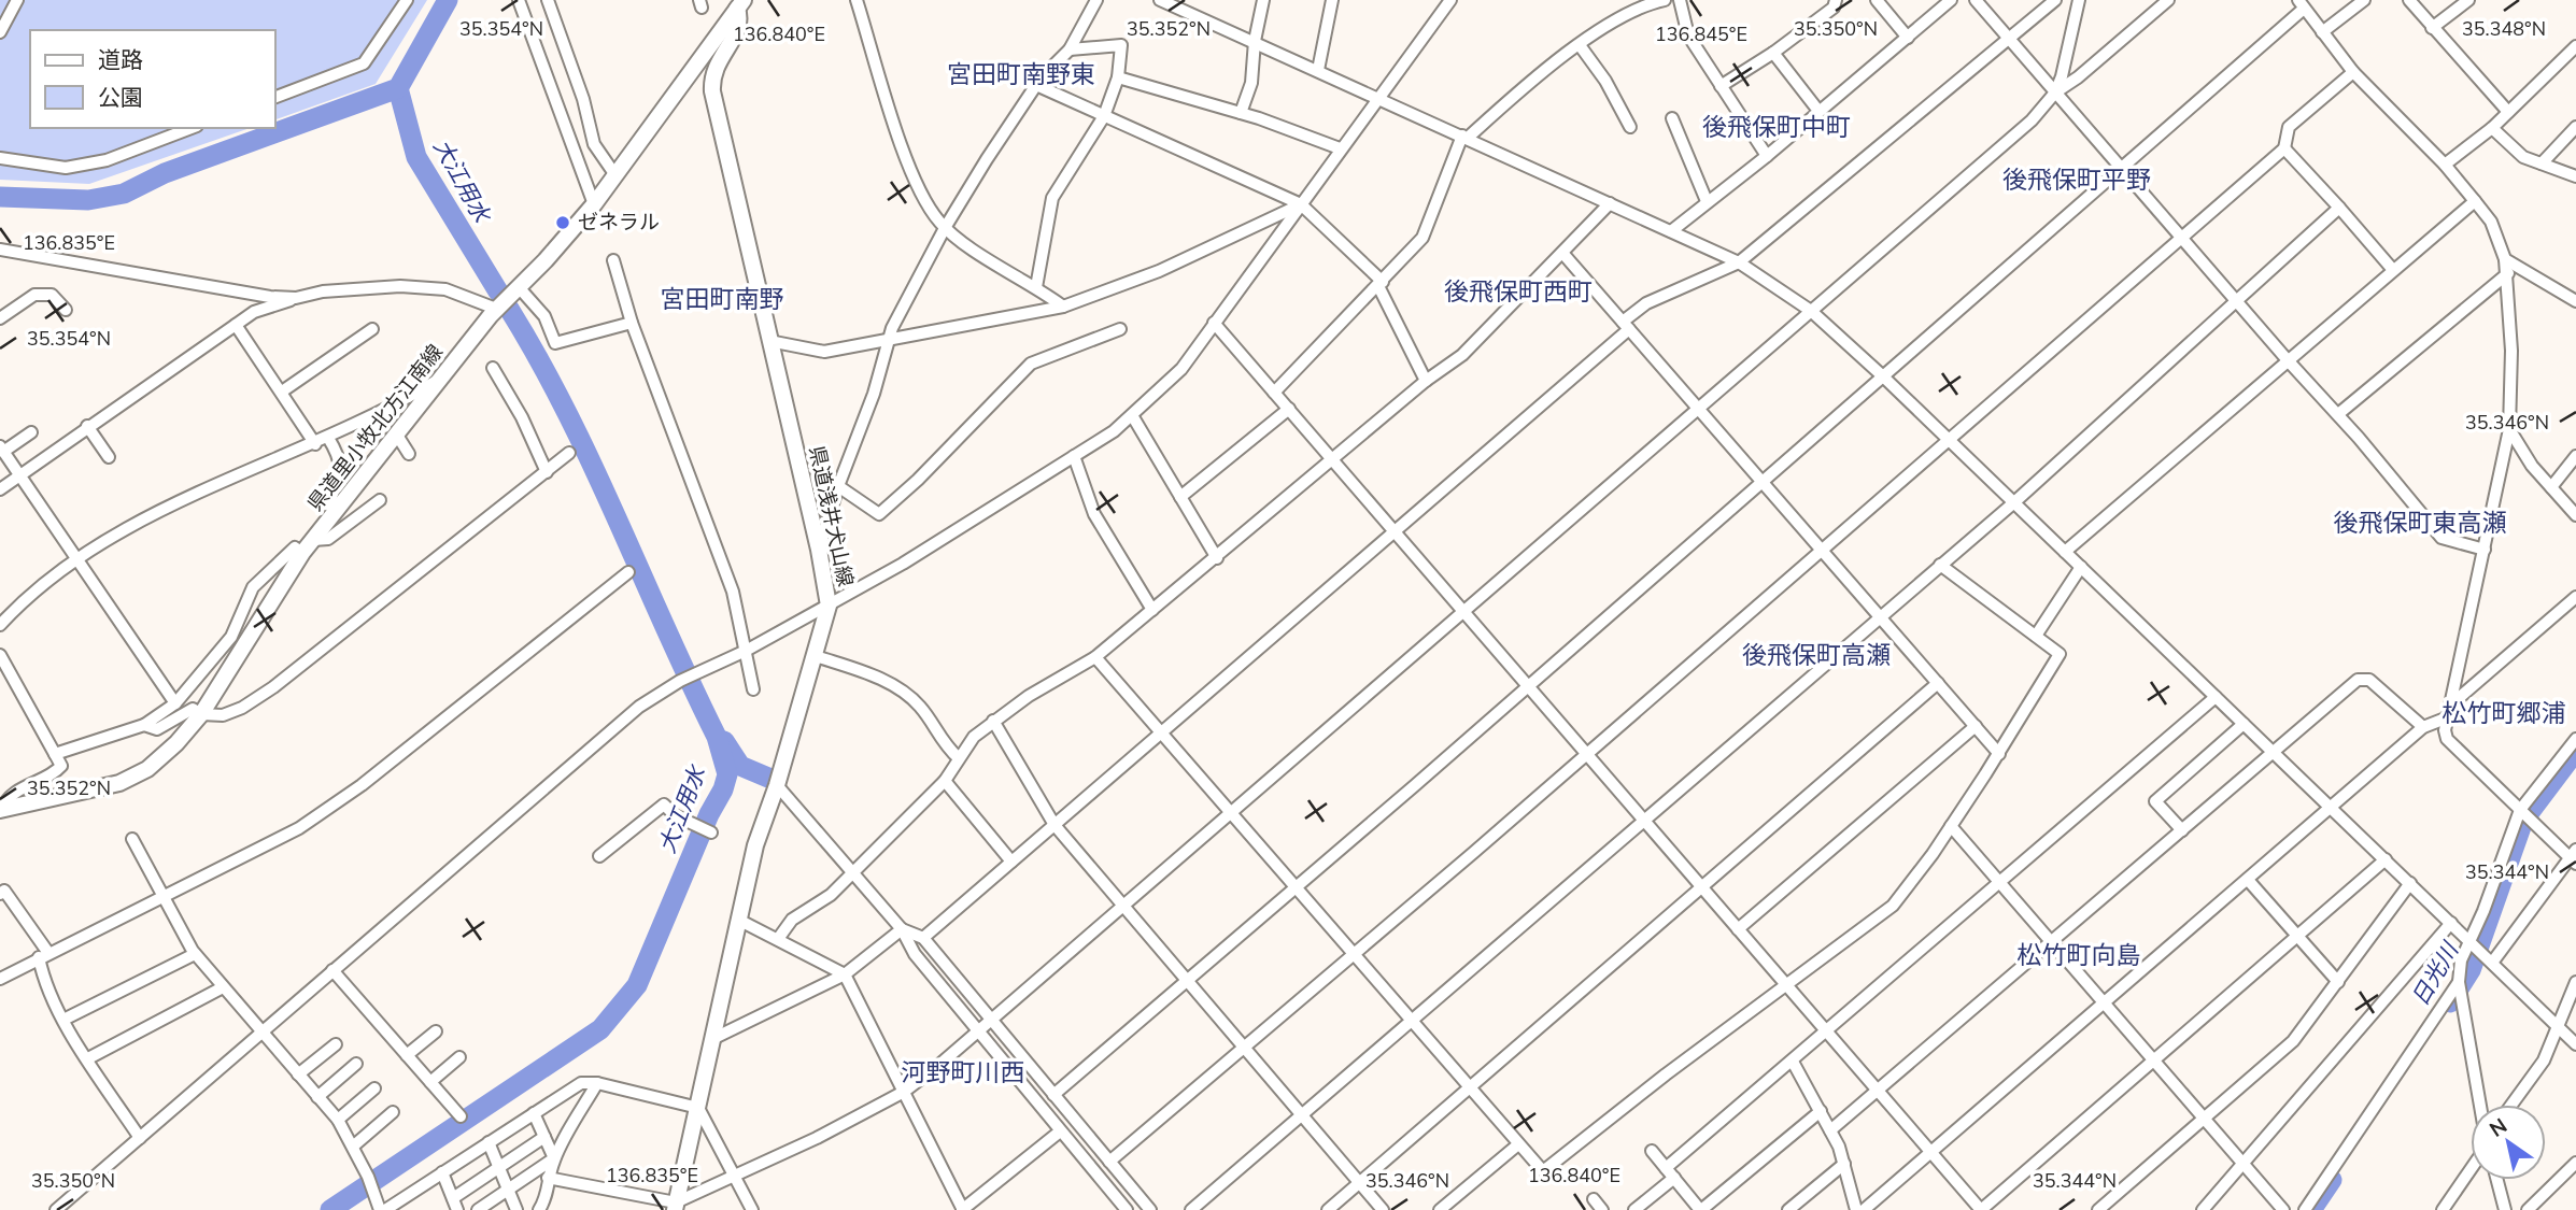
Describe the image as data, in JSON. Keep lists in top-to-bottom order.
{
  "streets": {
    "main road": ["県道里小牧北方江南線", "県道浅井犬山線"]
  },
  "crossings": [
    ["県道里小牧北方江南線", "県道浅井犬山線"]
  ],
  "districts": [
    "宮田町南野東",
    "後飛保町中町",
    "後飛保町平野",
    "後飛保町西町",
    "宮田町南野",
    "後飛保町東高瀬",
    "後飛保町高瀬",
    "松竹町郷浦",
    "松竹町向島",
    "河野町川西"
  ],
  "water": ["大江用水", "日光川"],
  "places": ["ゼネラル"],
  "legend": ["道路", "公園"],
  "north": "top left",
  "coordinates": [
    "35.354°N",
    "35.352°N",
    "35.350°N",
    "35.348°N",
    "136.840°E",
    "136.845°E",
    "136.835°E",
    "35.346°N",
    "35.344°N"
  ]
}
